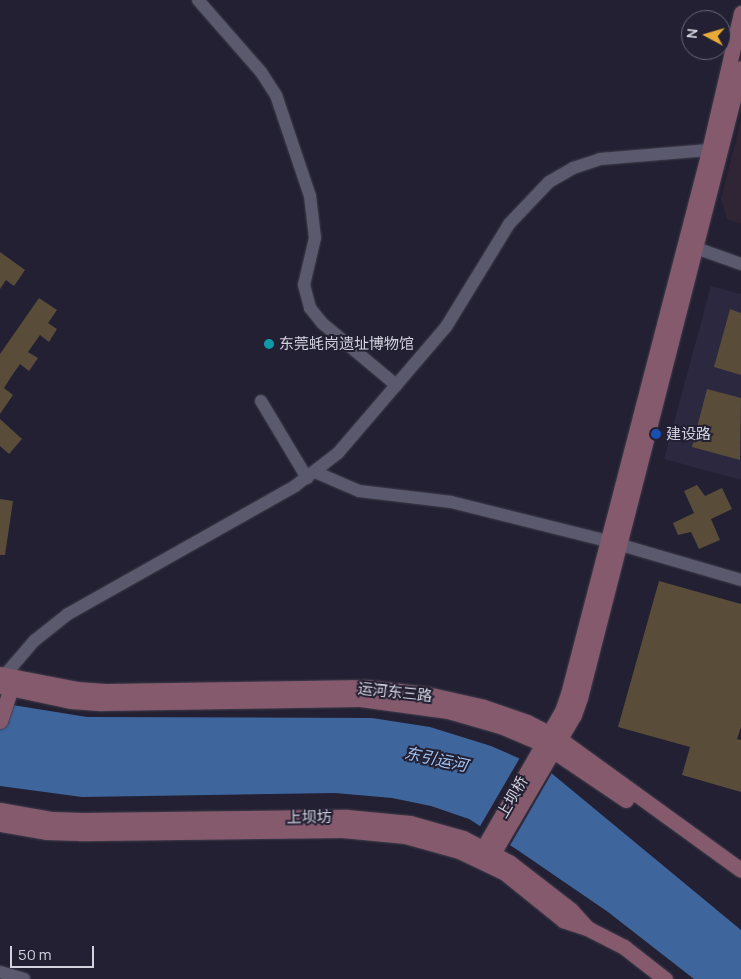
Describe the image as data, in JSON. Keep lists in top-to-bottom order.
{
  "streets": {
    "street": ["运河东三路", "上坝桥", "上坝坊"]
  },
  "crossings": [
    ["运河东三路", "上坝桥"],
    ["上坝桥", "上坝坊"]
  ],
  "water": ["东引运河"],
  "places": ["东莞蚝岗遗址博物馆", "建设路"],
  "scale_bar": "50 m",
  "north": "left"
}
